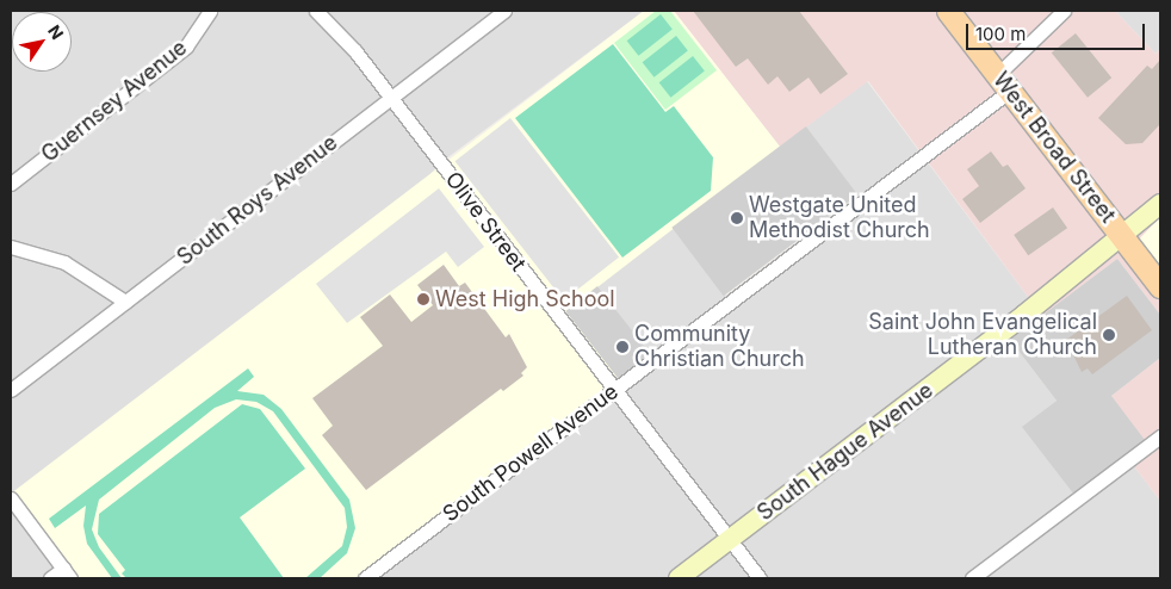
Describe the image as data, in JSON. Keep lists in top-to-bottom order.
{
  "streets": {
    "main road": ["West Broad Street", "South Hague Avenue"],
    "street": [
      "Guernsey Avenue",
      "South Roys Avenue",
      "Olive Street",
      "South Powell Avenue"
    ]
  },
  "crossings": [
    ["West Broad Street", "South Hague Avenue"],
    ["West Broad Street", "South Powell Avenue"],
    ["South Roys Avenue", "Olive Street"],
    ["Olive Street", "South Hague Avenue"],
    ["Olive Street", "South Powell Avenue"]
  ],
  "places": [
    "Westgate United Methodist Church",
    "West High School",
    "Saint John Evangelical Lutheran Church",
    "Community Christian Church"
  ],
  "scale_bar": "100 m",
  "north": "top right"
}
